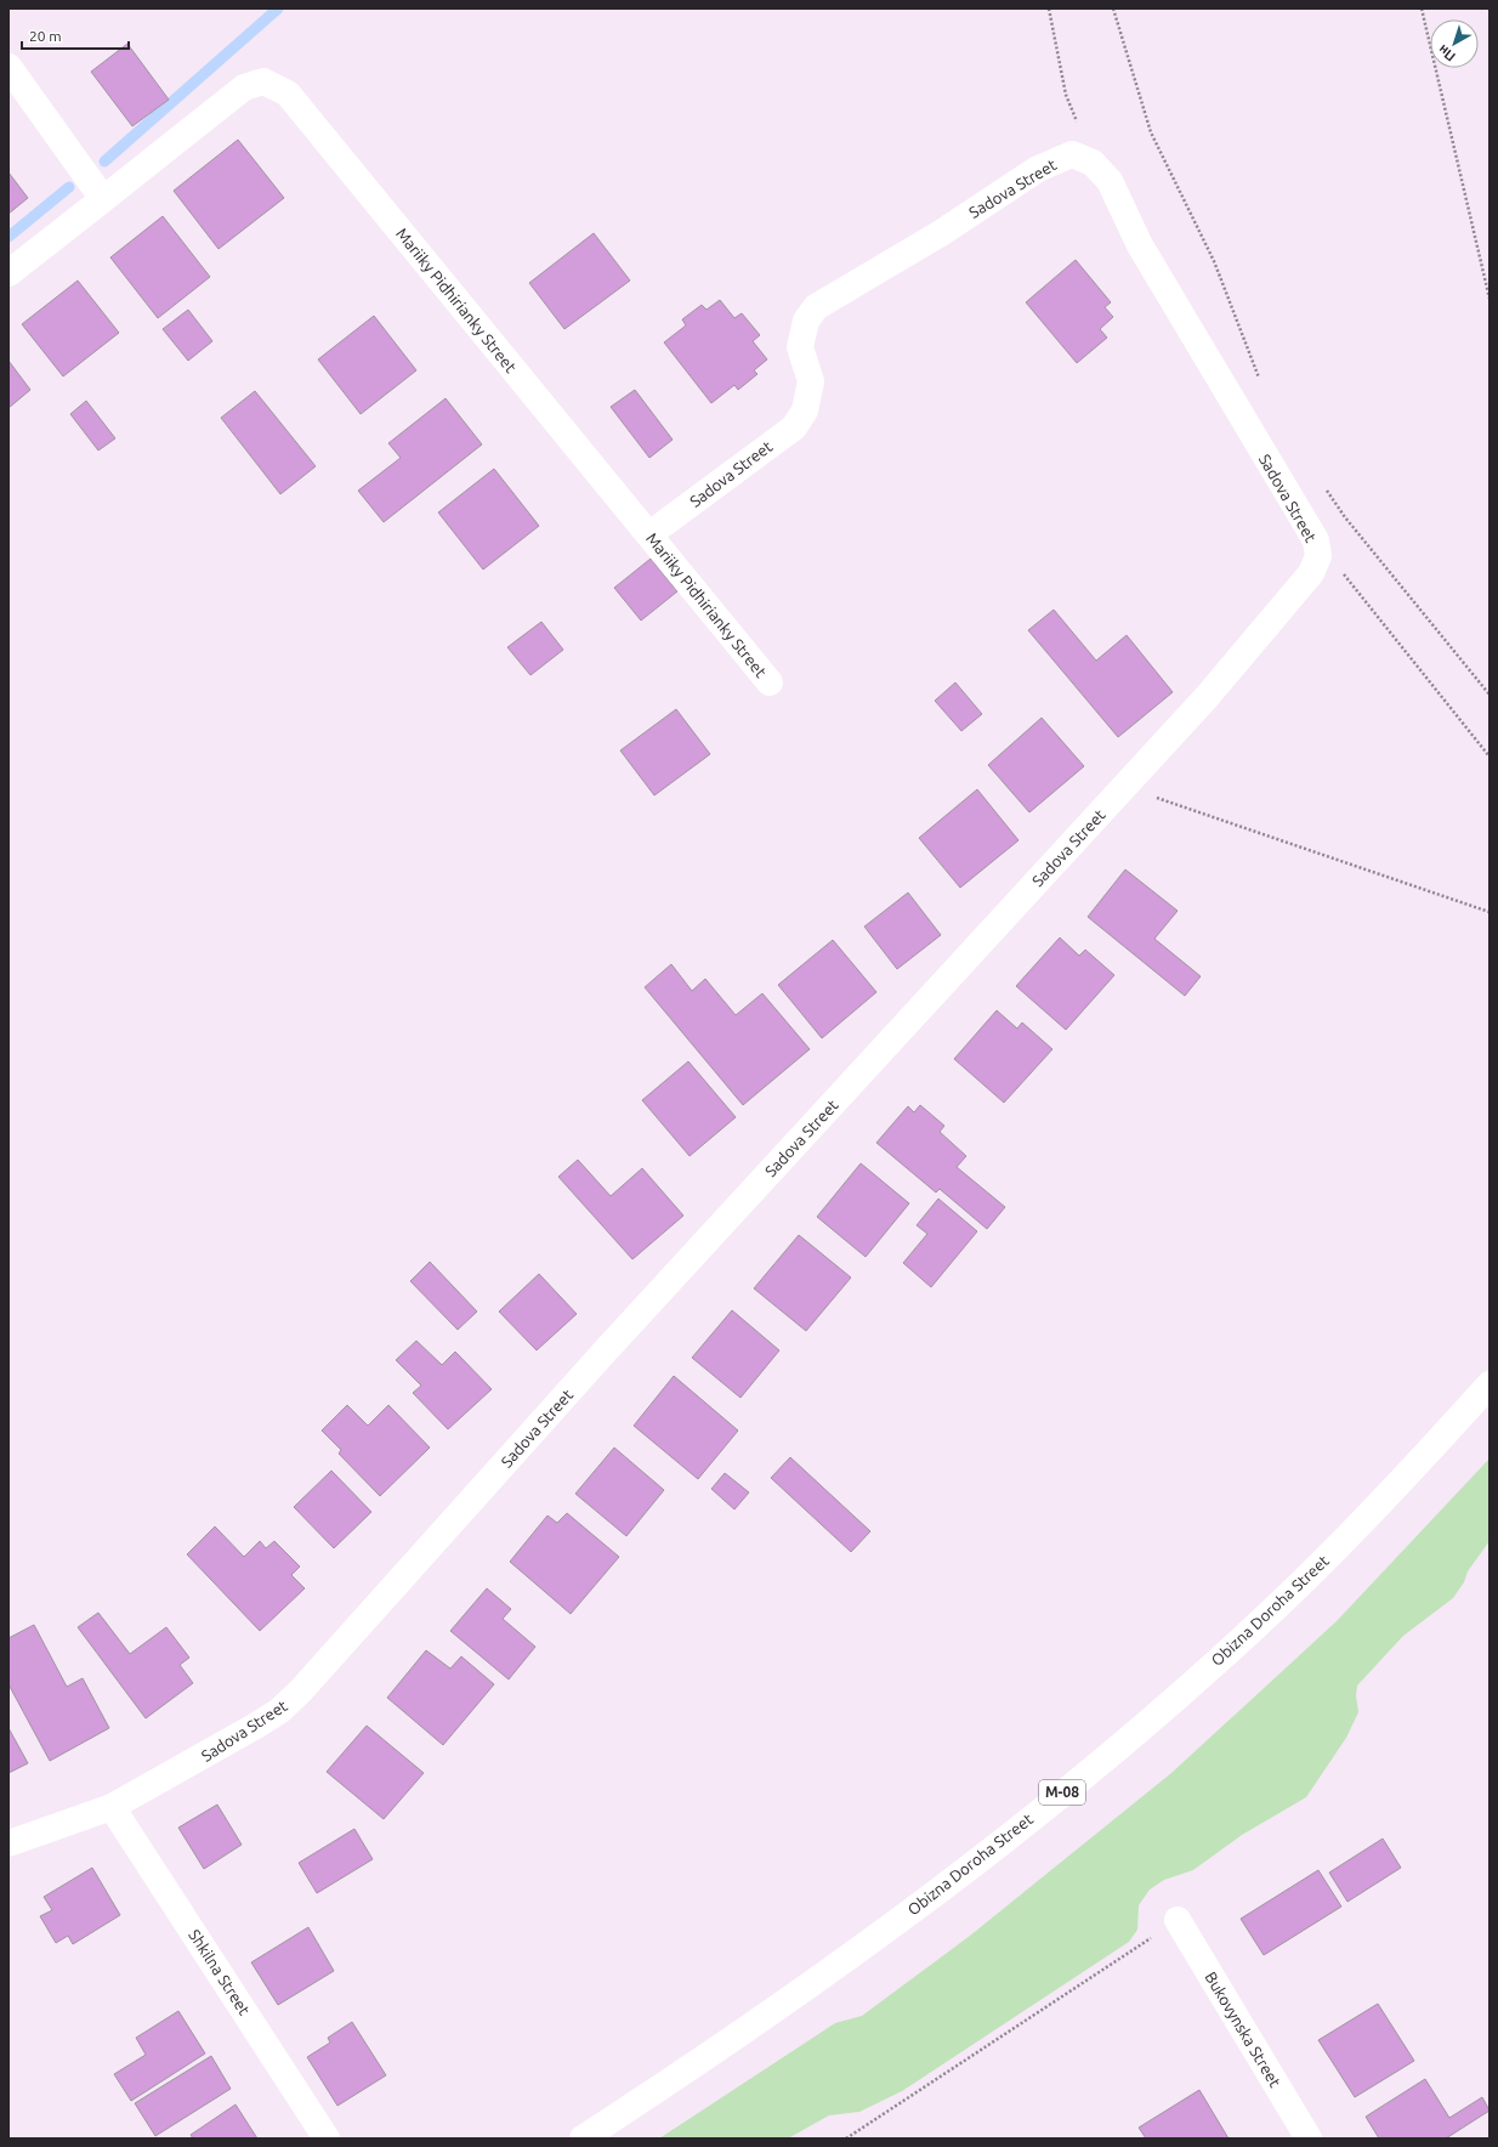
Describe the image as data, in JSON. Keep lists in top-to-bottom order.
{
  "streets": {
    "main road": [
      "Sadova Street",
      "Mariiky Pidhirianky Street",
      "Obizna Doroha Street",
      "М-08",
      "Shkilna Street",
      "Bukovynska Street"
    ]
  },
  "crossings": [
    ["Sadova Street", "Mariiky Pidhirianky Street"],
    ["Sadova Street", "Shkilna Street"]
  ],
  "scale_bar": "20 m",
  "north": "bottom left"
}
